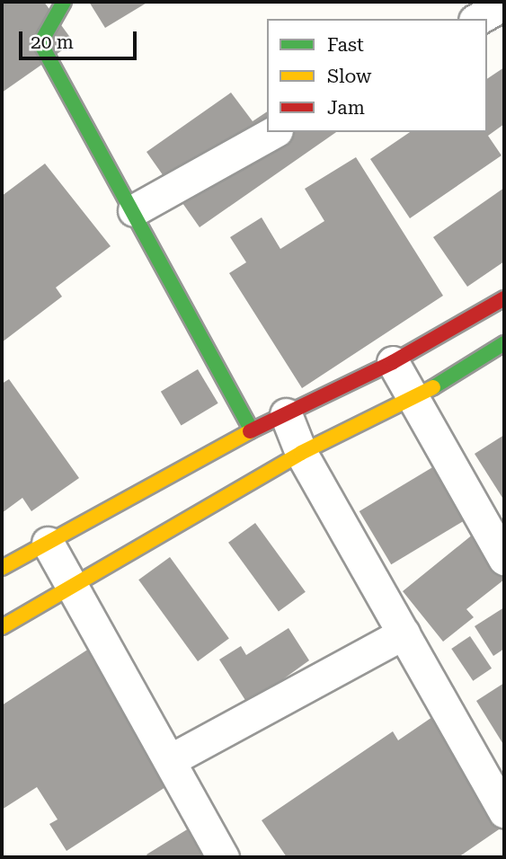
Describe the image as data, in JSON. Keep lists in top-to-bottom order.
{
  "legend": ["Fast", "Slow", "Jam"],
  "scale_bar": "20 m"
}
